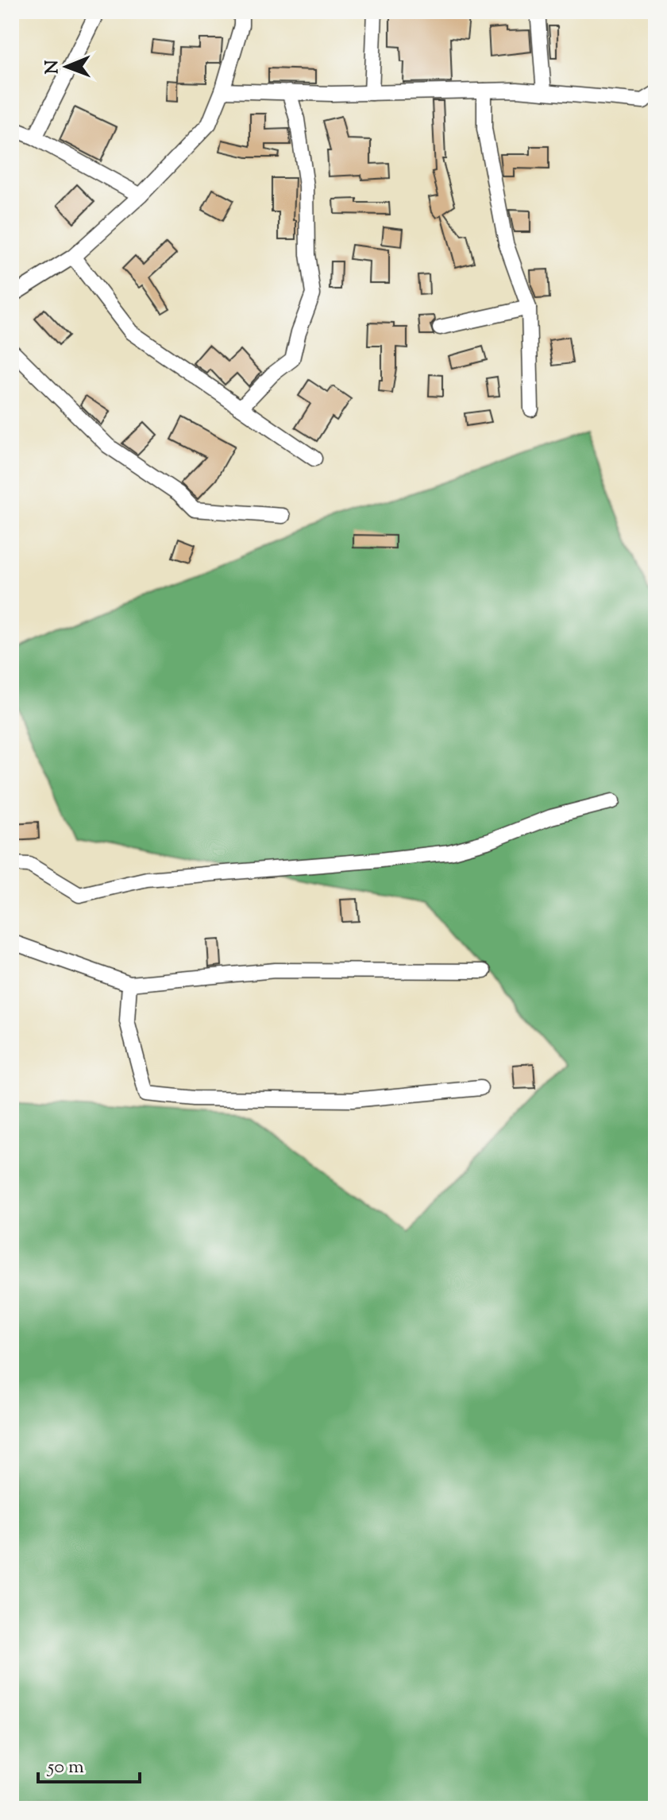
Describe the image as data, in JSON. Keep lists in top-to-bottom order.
{
  "scale_bar": "50 m",
  "north": "left"
}
